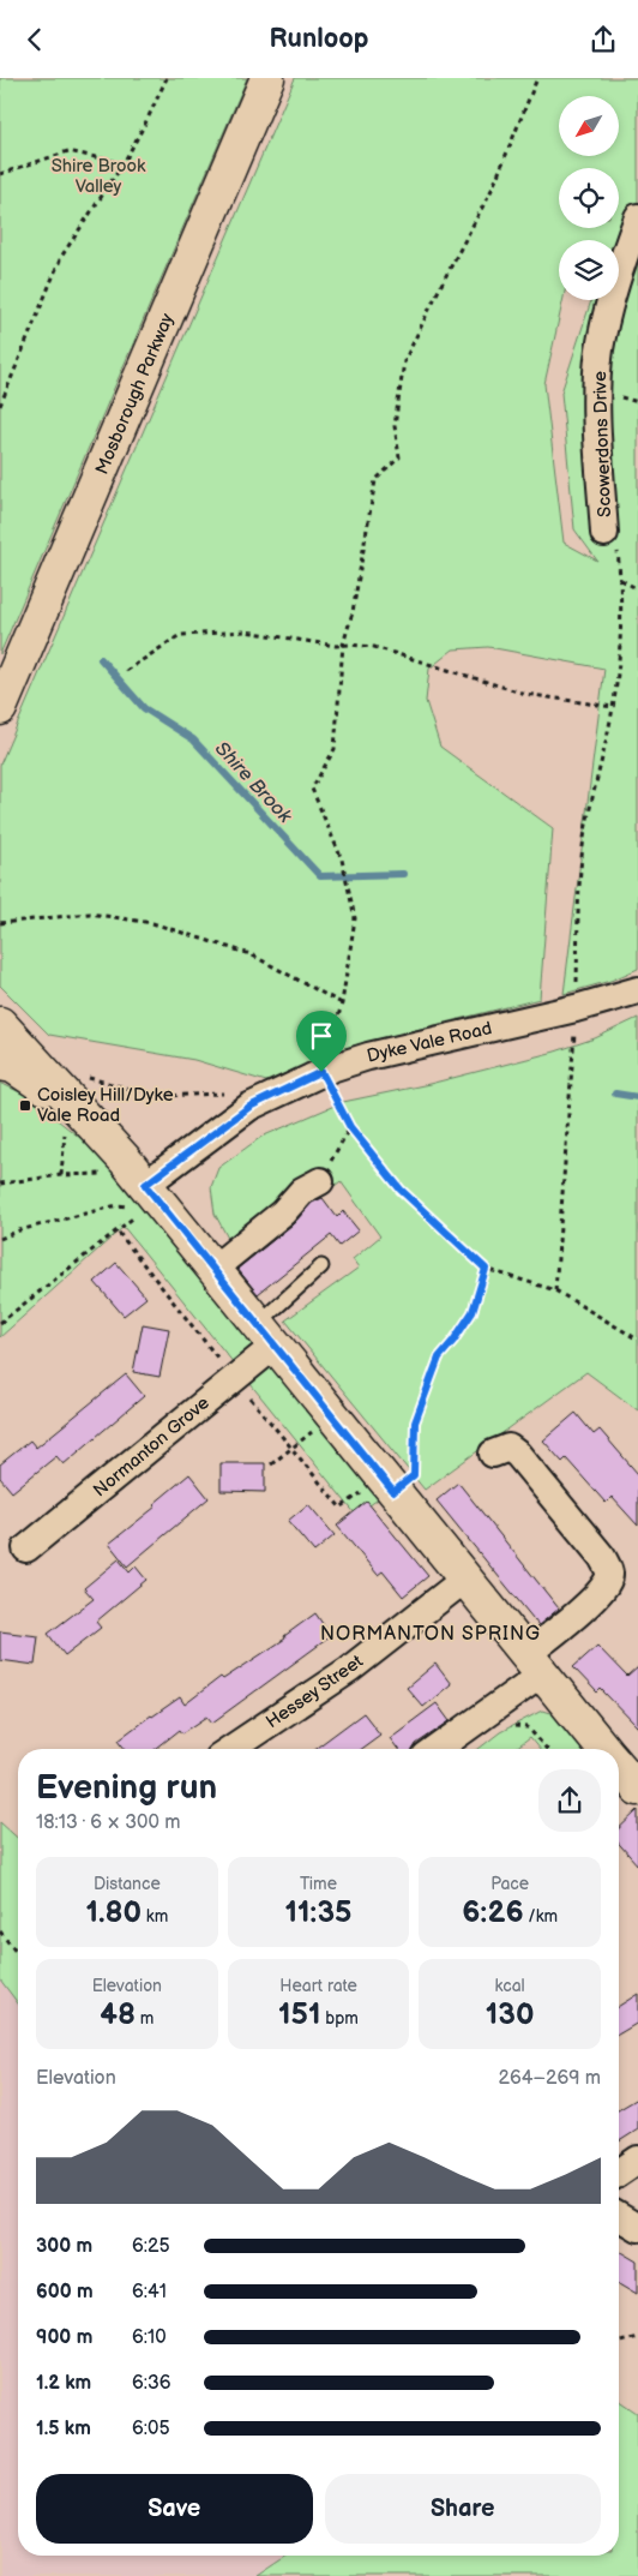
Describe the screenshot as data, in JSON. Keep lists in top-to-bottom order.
{
  "streets": {
    "main road": ["Mosborough Parkway"],
    "street": [
      "Scowerdons Drive",
      "Dyke Vale Road",
      "Normanton Grove",
      "Hessey Street"
    ]
  },
  "districts": ["NORMANTON SPRING"],
  "water": ["Shire Brook"],
  "parks": ["Shire Brook Valley"],
  "places": {
    "transit": ["Coisley Hill/Dyke Vale Road"]
  },
  "north": "bottom left",
  "page": {
    "header": "Runloop",
    "heading": ["Evening run", "18:13 · 6 × 300 m"],
    "stats": [
      ["Distance", "1.80 km"],
      ["Time", "11:35"],
      ["Pace", "6:26 /km"],
      ["Elevation", "48 m"],
      ["Heart rate", "151 bpm"],
      ["kcal", "130"]
    ],
    "chart": ["Elevation", "264–269 m"],
    "list": [
      {
        "name": "300 m",
        "note": "6:25"
      },
      {
        "name": "600 m",
        "note": "6:41"
      },
      {
        "name": "900 m",
        "note": "6:10"
      },
      {
        "name": "1.2 km",
        "note": "6:36"
      },
      {
        "name": "1.5 km",
        "note": "6:05"
      }
    ],
    "buttons": ["Save", "Share"]
  }
}
